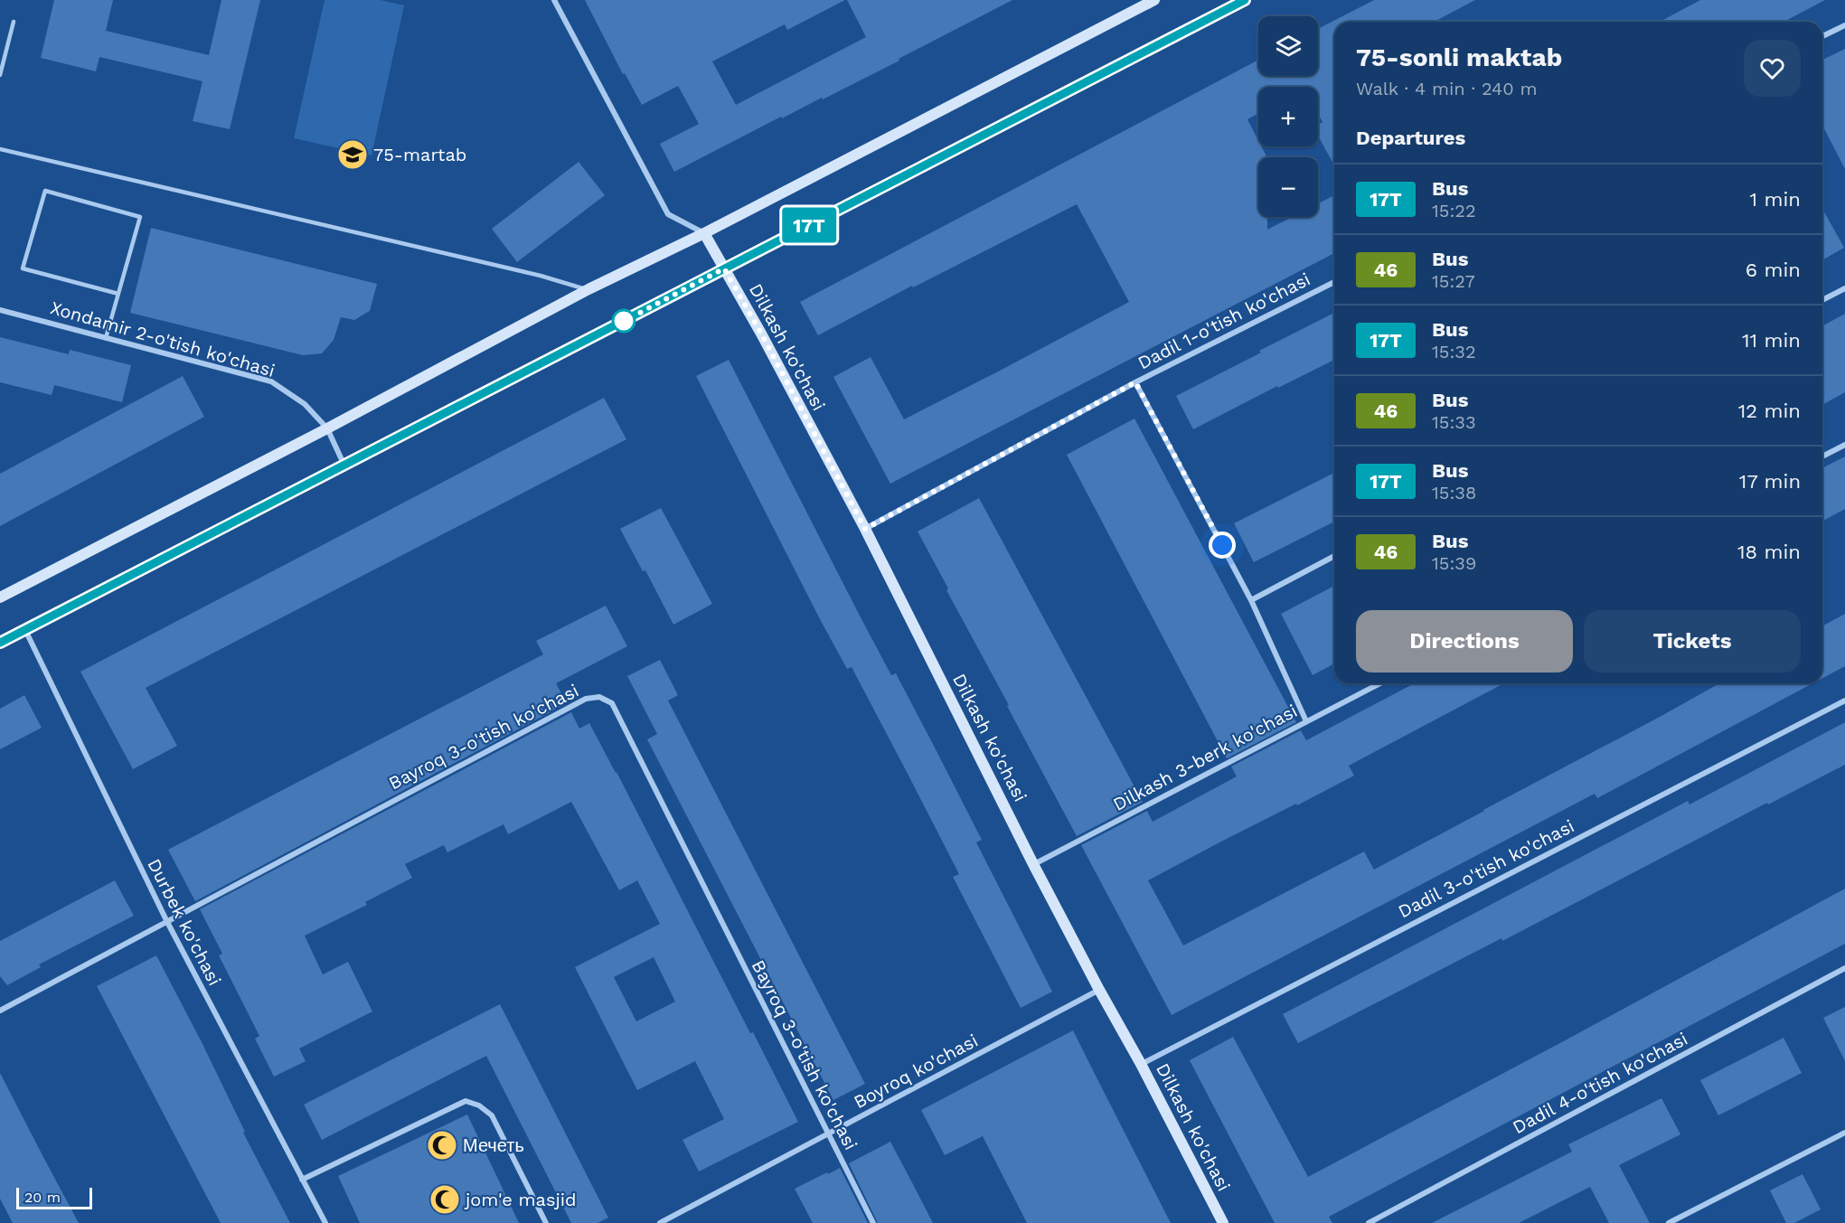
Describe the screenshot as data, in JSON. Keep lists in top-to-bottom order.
{
  "streets": {
    "main road": ["Dilkash ko'chasi"],
    "street": [
      "Dadil 1-o'tish ko'chasi",
      "Xondamir 2-o'tish ko'chasi",
      "Bayroq 3-o'tish ko'chasi",
      "Dilkash 3-berk ko'chasi",
      "Dadil 3-o'tish ko'chasi",
      "Durbek ko'chasi",
      "Boyroq ko'chasi",
      "Dadil 4-o'tish ko'chasi"
    ]
  },
  "crossings": [
    ["Dadil 1-o'tish ko'chasi", "Dilkash ko'chasi"],
    ["Dilkash ko'chasi", "Dilkash 3-berk ko'chasi"],
    ["Dilkash ko'chasi", "Dadil 3-o'tish ko'chasi"],
    ["Dilkash ko'chasi", "Boyroq ko'chasi"],
    ["Bayroq 3-o'tish ko'chasi", "Durbek ko'chasi"],
    ["Bayroq 3-o'tish ko'chasi", "Boyroq ko'chasi"]
  ],
  "places": {
    "school or university": ["75-martab"],
    "mosque": ["Мечеть", "jom'e masjid"]
  },
  "lines": ["bus line 17T"],
  "scale_bar": "20 m",
  "page": {
    "on_map": "17T",
    "map_buttons": ["+", "−"],
    "heading": [
      ["75-sonli maktab", "Walk · 4 min · 240 m"],
      "Departures"
    ],
    "list": [
      {
        "mark": "17T",
        "name": "Bus",
        "note": "15:22",
        "value": "1 min"
      },
      {
        "mark": "46",
        "name": "Bus",
        "note": "15:27",
        "value": "6 min"
      },
      {
        "mark": "17T",
        "name": "Bus",
        "note": "15:32",
        "value": "11 min"
      },
      {
        "mark": "46",
        "name": "Bus",
        "note": "15:33",
        "value": "12 min"
      },
      {
        "mark": "17T",
        "name": "Bus",
        "note": "15:38",
        "value": "17 min"
      },
      {
        "mark": "46",
        "name": "Bus",
        "note": "15:39",
        "value": "18 min"
      }
    ],
    "buttons": ["Directions", "Tickets"],
    "scale": "20 m"
  }
}
